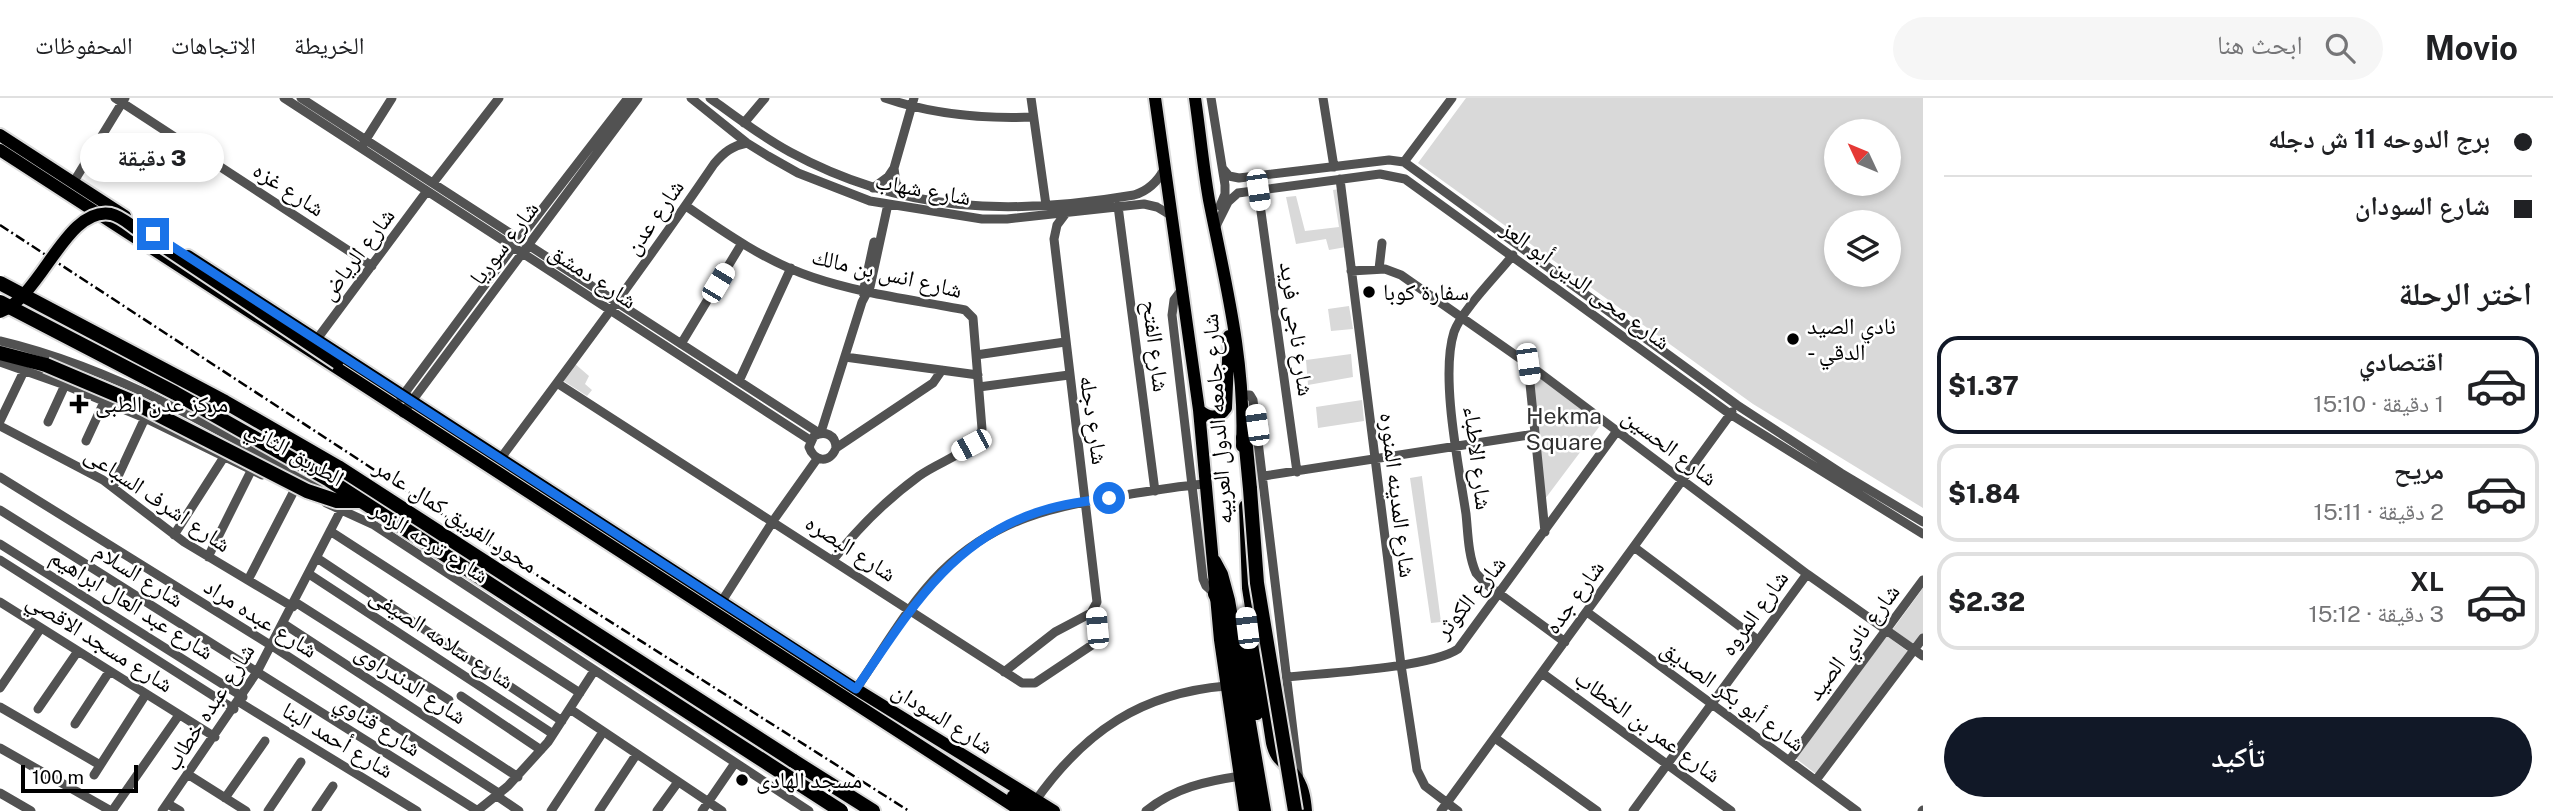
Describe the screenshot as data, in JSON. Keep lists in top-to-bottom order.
{
  "streets": {
    "highway": ["محور الفريق كمال عامر"],
    "main road": ["شارع جامعه الدول العربيه", "شارع السودان"],
    "street": [
      "شارع غزه",
      "شارع شهاب",
      "شارع عدن",
      "شارع سوريا",
      "شارع الرياض",
      "شارع انس بن مالك",
      "شارع دمشق",
      "شارع محى الدين أبو العز",
      "شارع ناجى فريد",
      "شارع الفتح",
      "شارع دجله",
      "شارع الحسين",
      "الطريق الثاني",
      "شارع الاطباء",
      "شارع المدينه المنوره",
      "شارع اشرف السباعى",
      "شارع ترعه الزمر",
      "شارع البصره",
      "شارع السلام",
      "شارع الكوثر",
      "شارع جده",
      "شارع عبد العال ابراهيم",
      "شارع المروه",
      "شارع عبده مراد",
      "شارع سلامه الصيفى",
      "شارع مسجد الاقصي",
      "شارع نادي الصيد",
      "شارع الدندراوى",
      "شارع أبو بكر الصديق",
      "شارع عبده خطاب",
      "شارع قناوي",
      "شارع عمر بن الخطاب",
      "شارع أحمد البنا"
    ]
  },
  "crossings": [
    ["شارع غزه", "شارع الرياض"],
    ["شارع شهاب", "شارع عدن"],
    ["شارع شهاب", "شارع الفتح"],
    ["شارع شهاب", "شارع جامعه الدول العربيه"],
    ["شارع شهاب", "شارع دجله"],
    ["شارع عدن", "شارع انس بن مالك"],
    ["شارع عدن", "شارع دمشق"],
    ["شارع عدن", "شارع البصره"],
    ["شارع عدن", "شارع السودان"],
    ["شارع سوريا", "شارع دمشق"],
    ["شارع سوريا", "شارع السودان"],
    ["شارع الرياض", "شارع دمشق"],
    ["شارع الرياض", "شارع السودان"],
    ["شارع انس بن مالك", "شارع البصره"],
    ["شارع محى الدين أبو العز", "شارع ناجى فريد"],
    ["شارع محى الدين أبو العز", "شارع الاطباء"],
    ["شارع محى الدين أبو العز", "شارع المدينه المنوره"],
    ["شارع محى الدين أبو العز", "شارع جده"],
    ["شارع دجله", "شارع البصره"],
    ["شارع الحسين", "شارع الاطباء"],
    ["شارع الحسين", "شارع المدينه المنوره"],
    ["شارع الحسين", "شارع الكوثر"],
    ["شارع الحسين", "شارع جده"],
    ["شارع الحسين", "شارع المروه"],
    ["شارع الحسين", "شارع نادي الصيد"],
    ["الطريق الثاني", "شارع ترعه الزمر"],
    ["شارع الاطباء", "شارع الكوثر"],
    ["شارع الاطباء", "شارع جده"],
    ["شارع المدينه المنوره", "شارع الكوثر"],
    ["شارع المدينه المنوره", "شارع جده"],
    ["شارع اشرف السباعى", "شارع عبده خطاب"],
    ["شارع ترعه الزمر", "شارع عبده خطاب"],
    ["شارع السلام", "شارع عبده خطاب"],
    ["شارع السلام", "شارع قناوي"],
    ["شارع جده", "شارع أبو بكر الصديق"],
    ["شارع جده", "شارع عمر بن الخطاب"],
    ["شارع عبد العال ابراهيم", "شارع عبده خطاب"],
    ["شارع عبد العال ابراهيم", "شارع أحمد البنا"],
    ["شارع المروه", "شارع أبو بكر الصديق"],
    ["شارع المروه", "شارع عمر بن الخطاب"],
    ["شارع عبده مراد", "شارع عبده خطاب"],
    ["شارع سلامه الصيفى", "شارع عبده خطاب"],
    ["شارع مسجد الاقصي", "شارع عبده خطاب"],
    ["شارع نادي الصيد", "شارع أبو بكر الصديق"],
    ["شارع الدندراوى", "شارع عبده خطاب"],
    ["شارع عبده خطاب", "شارع قناوي"],
    ["شارع عبده خطاب", "شارع أحمد البنا"]
  ],
  "parks": ["Hekma Square"],
  "places": {
    "other": ["سفارة كوبا", "نادي الصيد - الدقي", "مسجد الهادى"],
    "health": ["مركز عدن الطبى"]
  },
  "scale_bar": "100 m",
  "north": "top left",
  "page": {
    "header": "Movio",
    "search": "ابحث هنا",
    "nav": ["الخريطة", "الاتجاهات", "المحفوظات"],
    "banner": ["برج الدوحه 11 ش دجله", "شارع السودان"],
    "bubble": "3 دقيقة",
    "heading": "اختر الرحلة",
    "list": [
      {
        "name": "اقتصادي",
        "note": "1 دقيقة · 15:10",
        "value": "$1.37"
      },
      {
        "name": "مريح",
        "note": "2 دقيقة · 15:11",
        "value": "$1.84"
      },
      {
        "name": "XL",
        "note": "3 دقيقة · 15:12",
        "value": "$2.32"
      }
    ],
    "buttons": "تأكيد",
    "scale": "100 m"
  }
}
